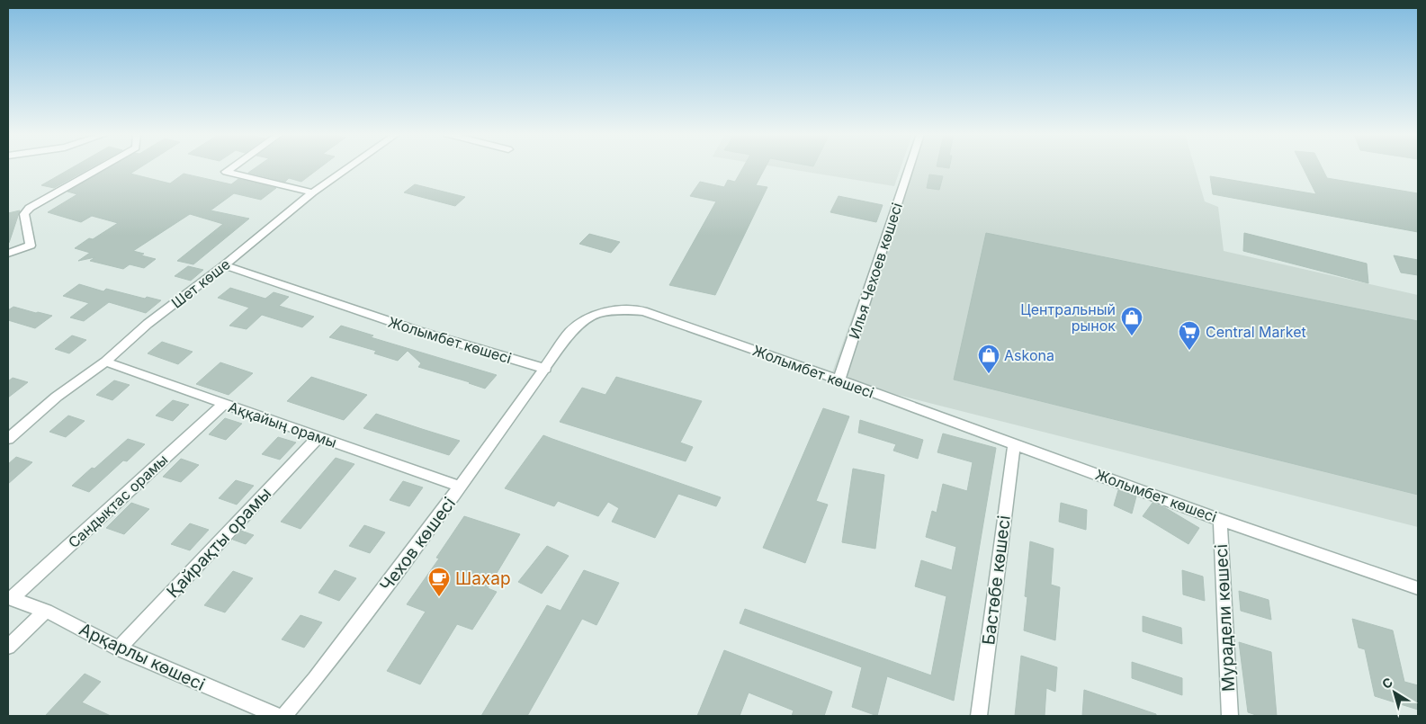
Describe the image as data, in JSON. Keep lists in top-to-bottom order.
{
  "streets": {
    "street": [
      "Илья Чехоев көшесі",
      "Шет көше",
      "Жолымбет көшесі",
      "Аққайың орамы",
      "Сандықтас орамы",
      "Қайрақты орамы",
      "Чехов көшесі",
      "Бастөбе көшесі",
      "Мурадели көшесі",
      "Арқарлы көшесі"
    ]
  },
  "crossings": [
    ["Илья Чехоев көшесі", "Жолымбет көшесі"],
    ["Шет көше", "Жолымбет көшесі"],
    ["Шет көше", "Аққайың орамы"],
    ["Жолымбет көшесі", "Чехов көшесі"],
    ["Жолымбет көшесі", "Бастөбе көшесі"],
    ["Жолымбет көшесі", "Мурадели көшесі"],
    ["Аққайың орамы", "Сандықтас орамы"],
    ["Аққайың орамы", "Қайрақты орамы"],
    ["Аққайың орамы", "Чехов көшесі"],
    ["Сандықтас орамы", "Арқарлы көшесі"],
    ["Қайрақты орамы", "Арқарлы көшесі"]
  ],
  "places": {
    "shop": ["Центральный рынок", "Askona"],
    "supermarket": ["Central Market"],
    "cafe": ["Шахар"]
  },
  "north": "top left"
}
